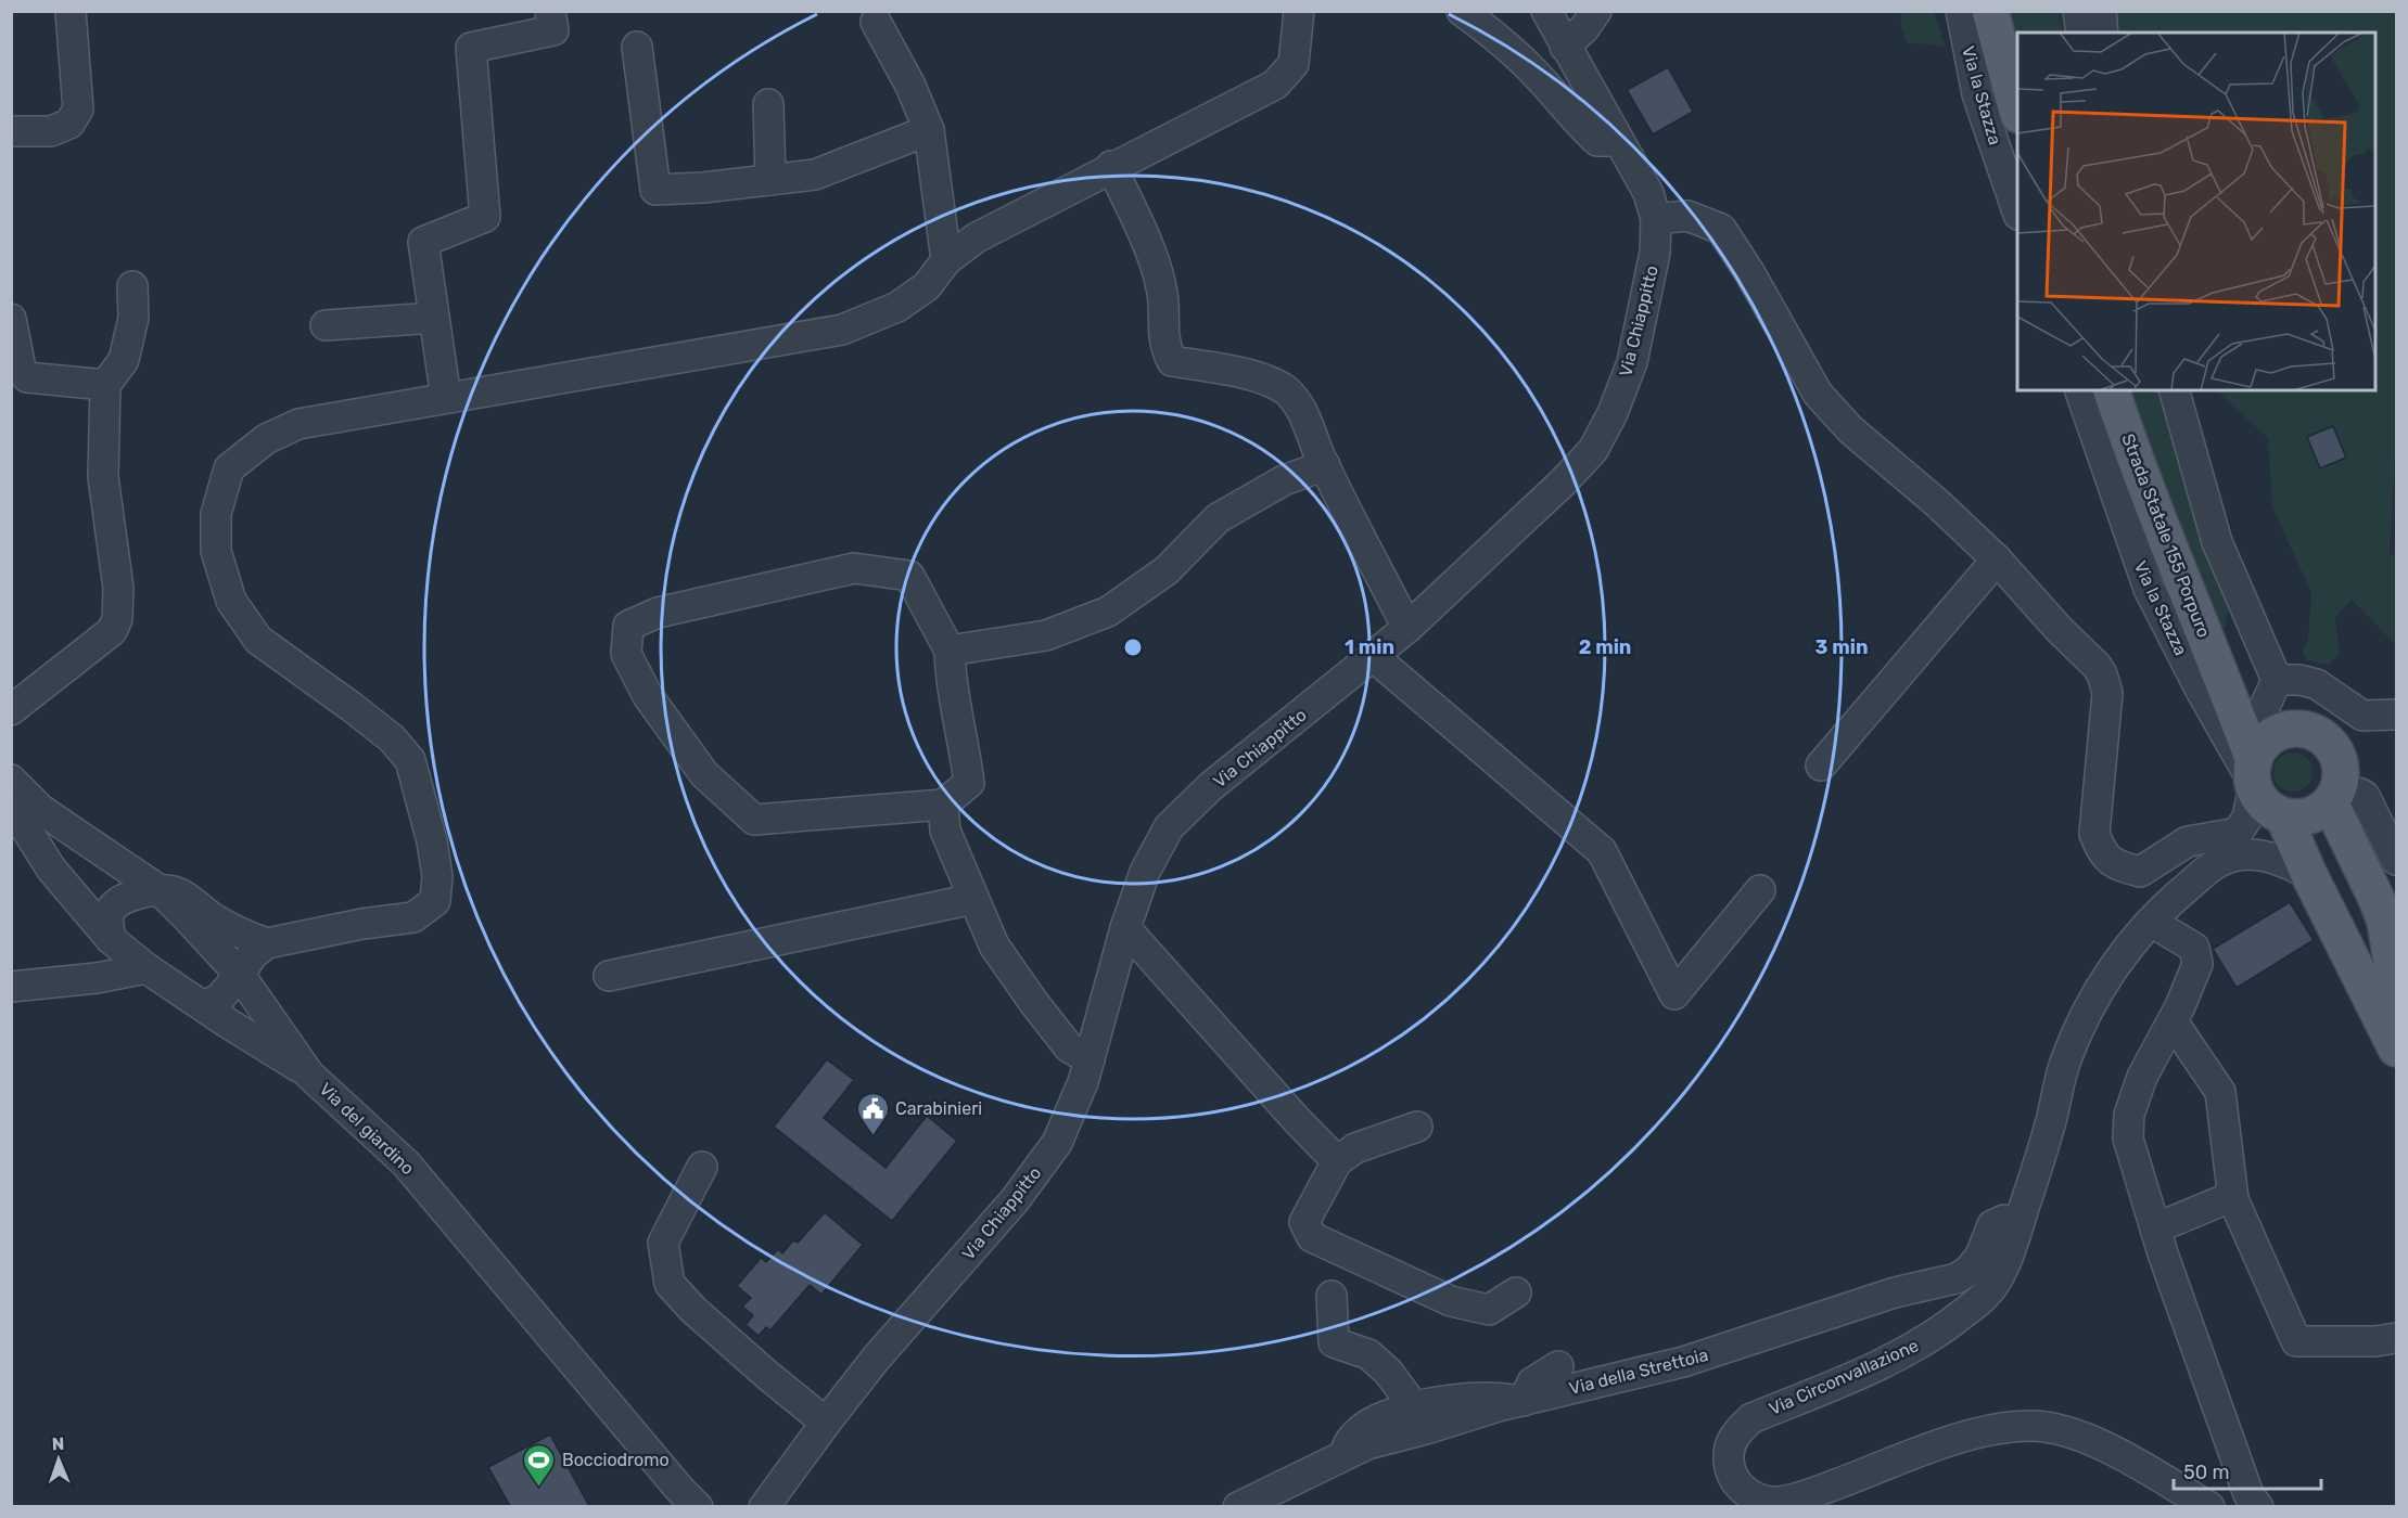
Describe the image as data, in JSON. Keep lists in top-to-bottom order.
{
  "streets": {
    "main road": ["Strada Statale 155 Porpuro"],
    "street": [
      "Via la Stazza",
      "Via Chiappitto",
      "Via del giardino",
      "Via della Strettoia",
      "Via Circonvallazione"
    ]
  },
  "crossings": [
    ["Via la Stazza", "Strada Statale 155 Porpuro"],
    ["Via della Strettoia", "Via Circonvallazione"]
  ],
  "places": {
    "public building": ["Carabinieri"],
    "sports": ["Bocciodromo"]
  },
  "scale_bar": "50 m",
  "north": "top",
  "rings": ["1 min", "2 min", "3 min"]
}
